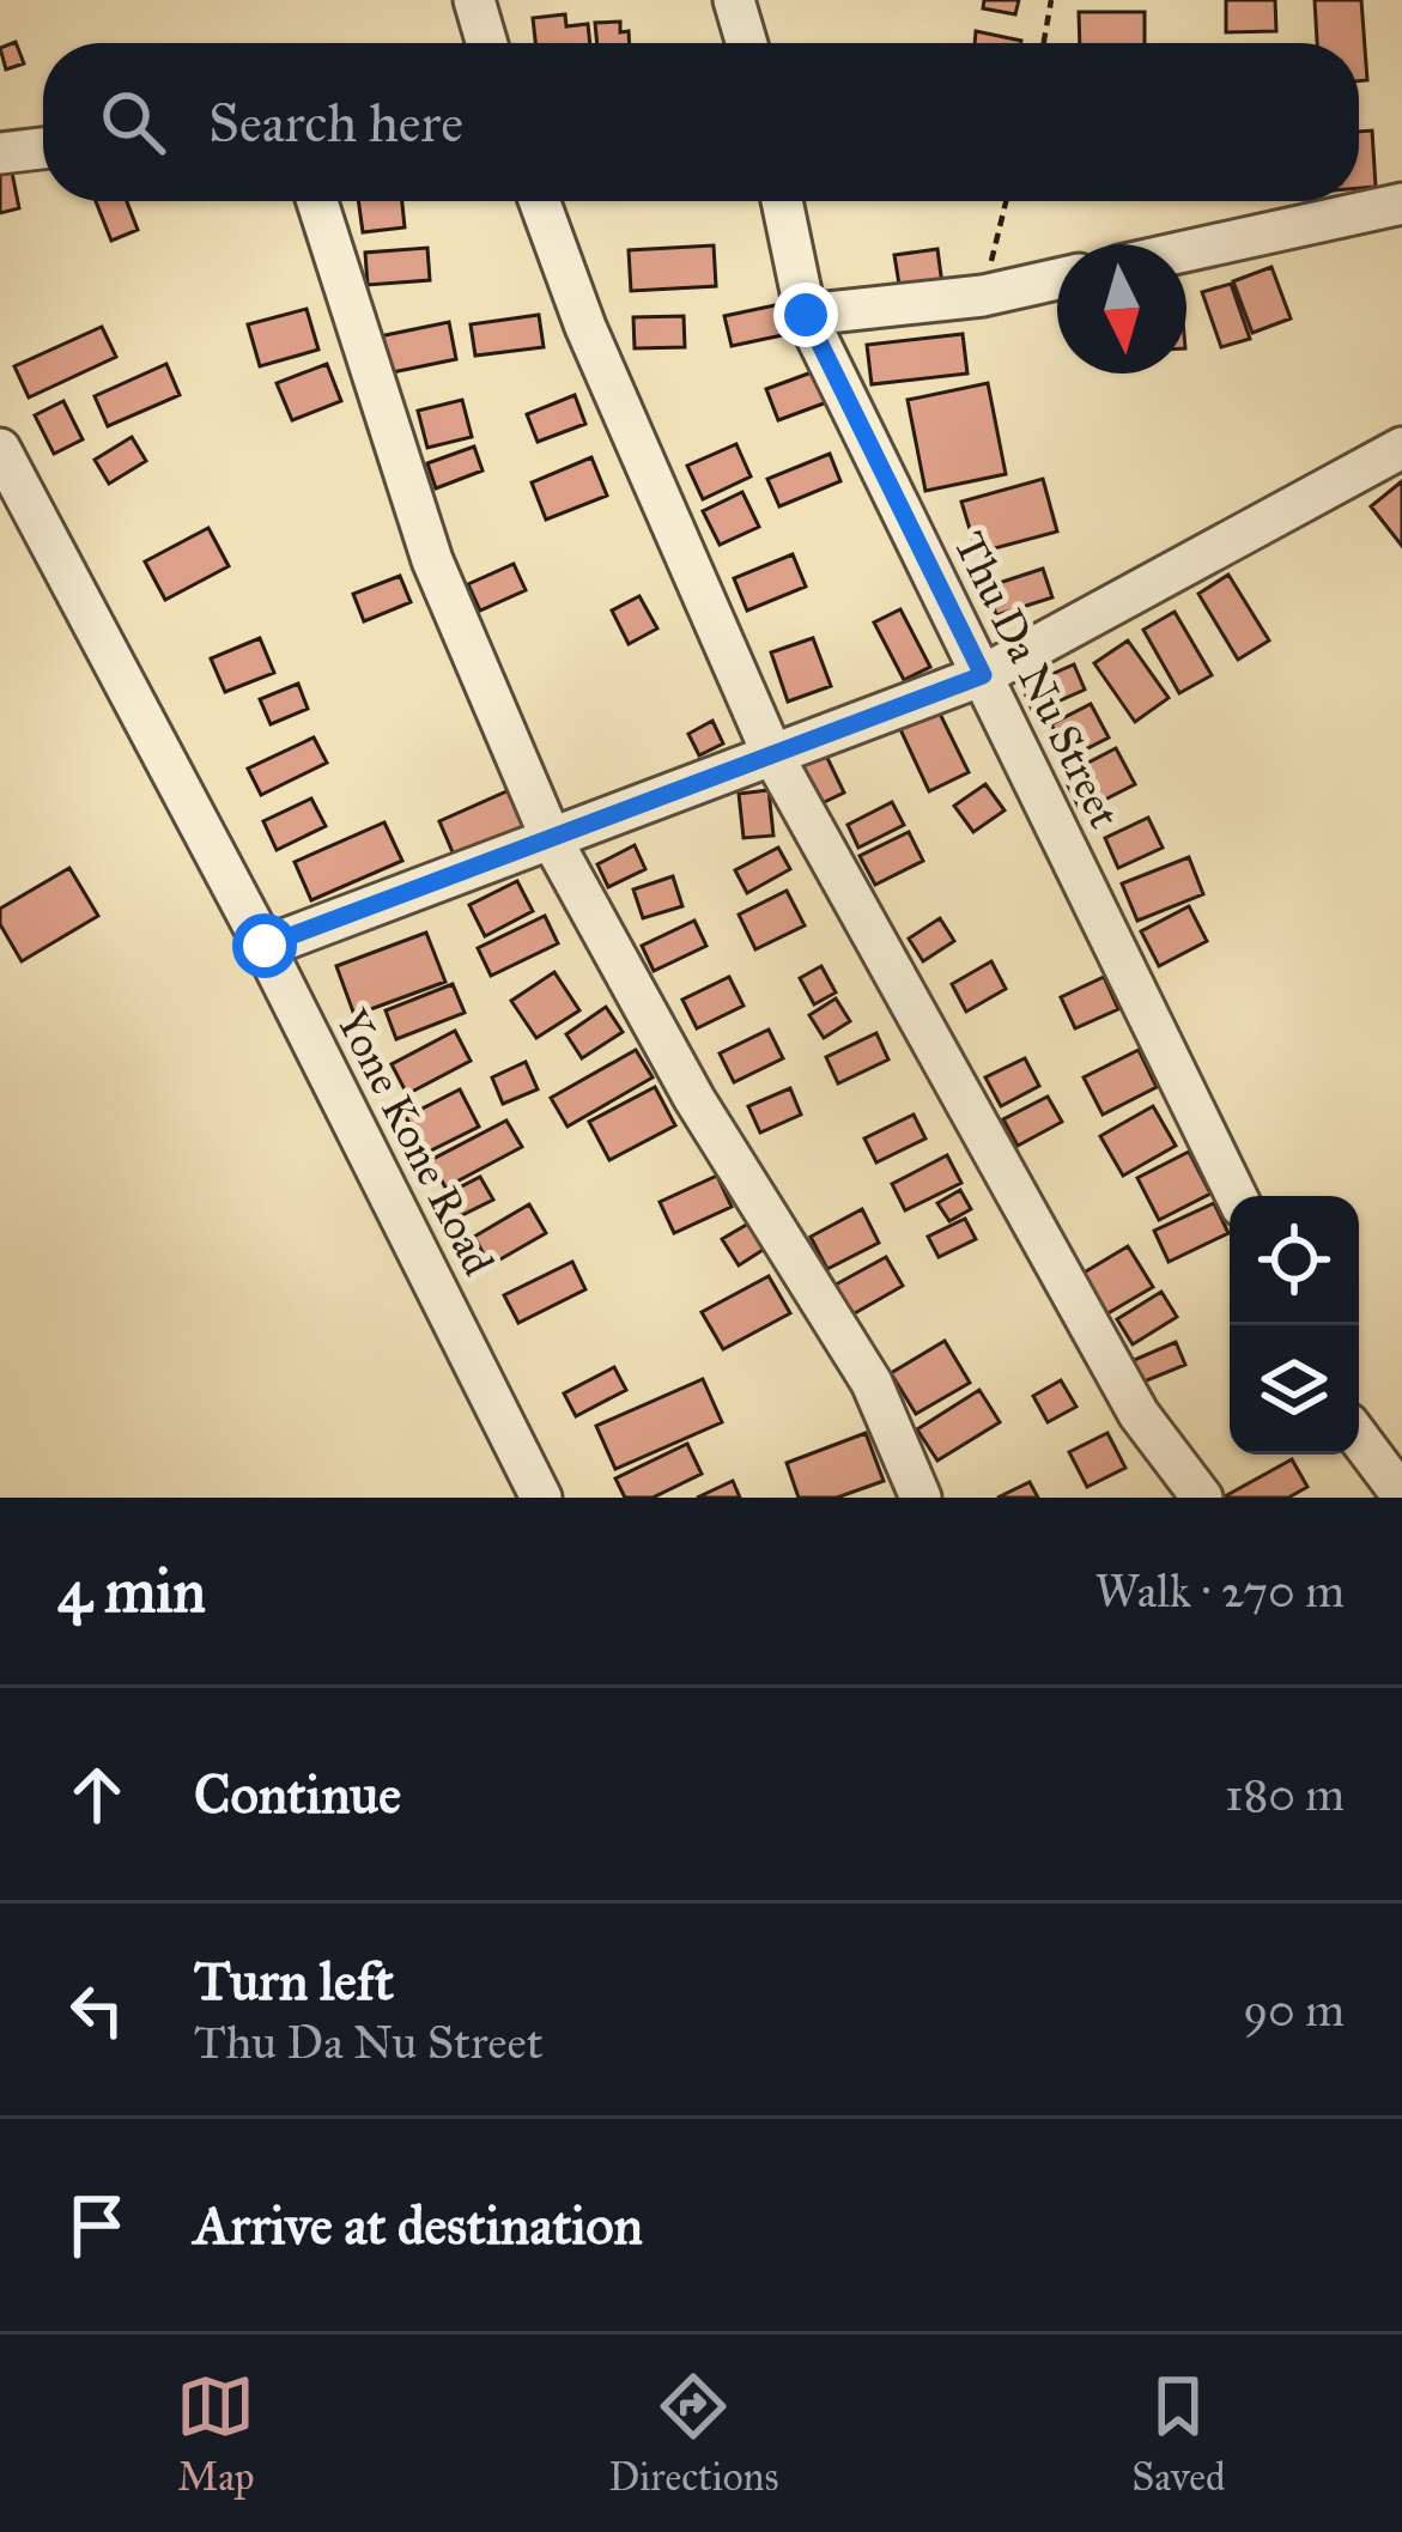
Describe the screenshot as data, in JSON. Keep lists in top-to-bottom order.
{
  "streets": {
    "street": ["Thu Da Nu Street", "Yone Kone Road"]
  },
  "north": "bottom",
  "page": {
    "search": "Search here",
    "heading": ["4 min", "Walk · 270 m"],
    "list": [
      ["Continue", "180 m"],
      ["Turn left", "Thu Da Nu Street", "90 m"],
      "Arrive at destination"
    ],
    "nav": ["Map", "Directions", "Saved"]
  }
}
